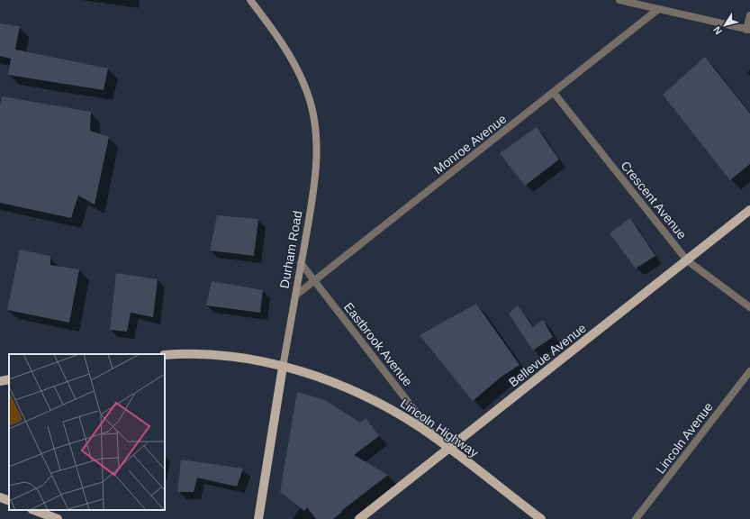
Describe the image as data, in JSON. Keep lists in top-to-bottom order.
{
  "streets": {
    "main road": ["Durham Road", "Bellevue Avenue", "Lincoln Highway"],
    "street": [
      "Monroe Avenue",
      "Crescent Avenue",
      "Eastbrook Avenue",
      "Lincoln Avenue"
    ]
  },
  "crossings": [
    ["Monroe Avenue", "Crescent Avenue"],
    ["Monroe Avenue", "Durham Road"],
    ["Monroe Avenue", "Eastbrook Avenue"],
    ["Crescent Avenue", "Bellevue Avenue"],
    ["Durham Road", "Eastbrook Avenue"],
    ["Durham Road", "Lincoln Highway"],
    ["Eastbrook Avenue", "Lincoln Highway"],
    ["Bellevue Avenue", "Lincoln Highway"]
  ],
  "north": "bottom left"
}
